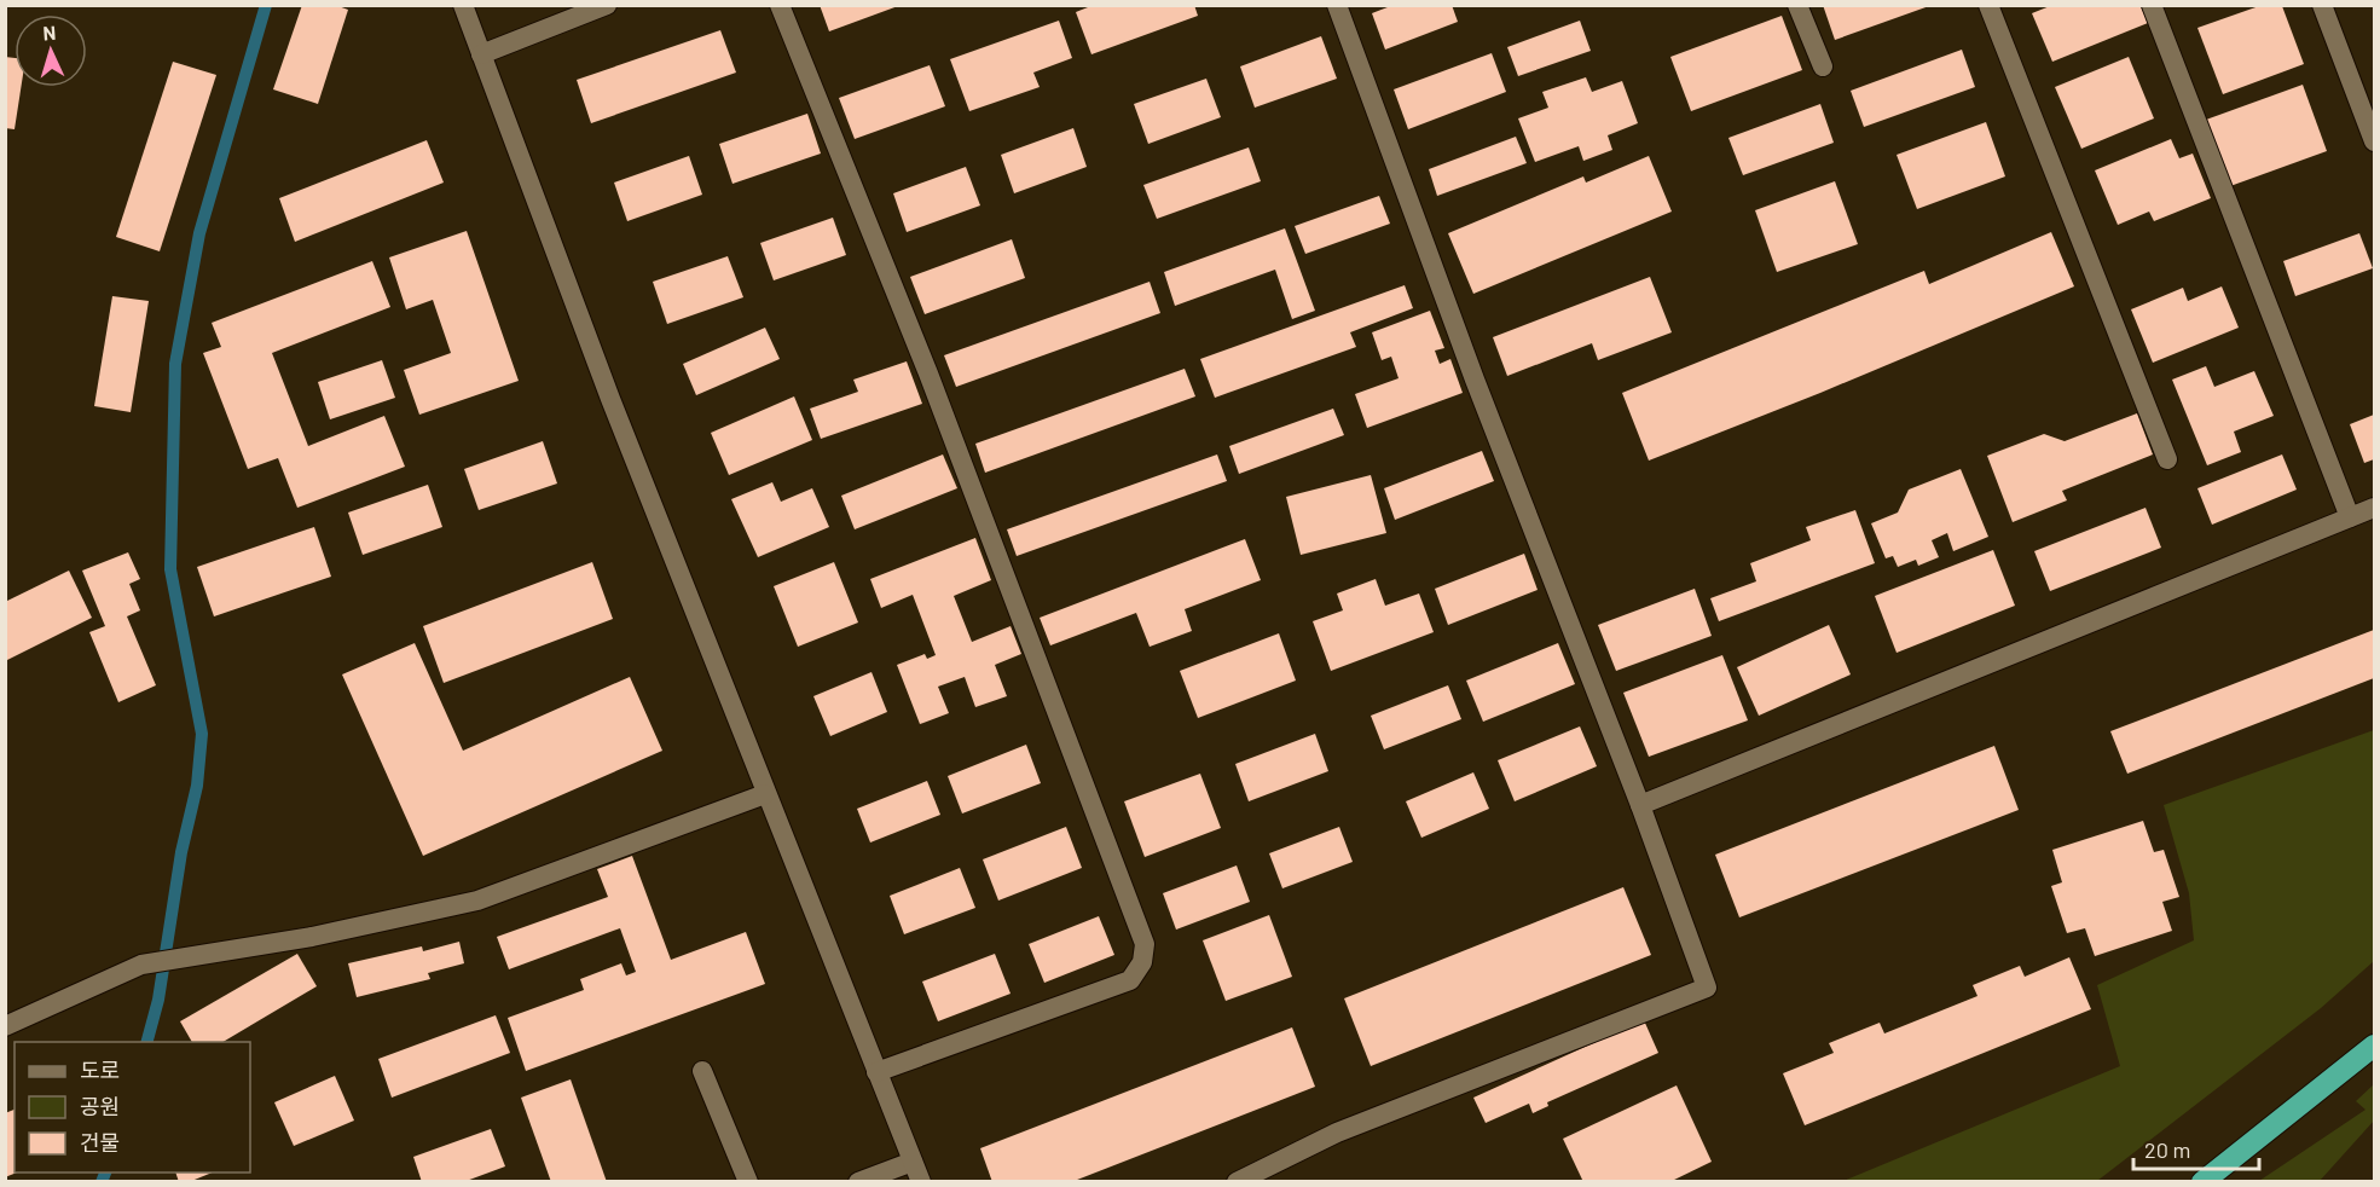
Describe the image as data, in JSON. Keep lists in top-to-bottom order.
{
  "legend": ["도로", "공원", "건물"],
  "scale_bar": "20 m",
  "north": "top"
}
